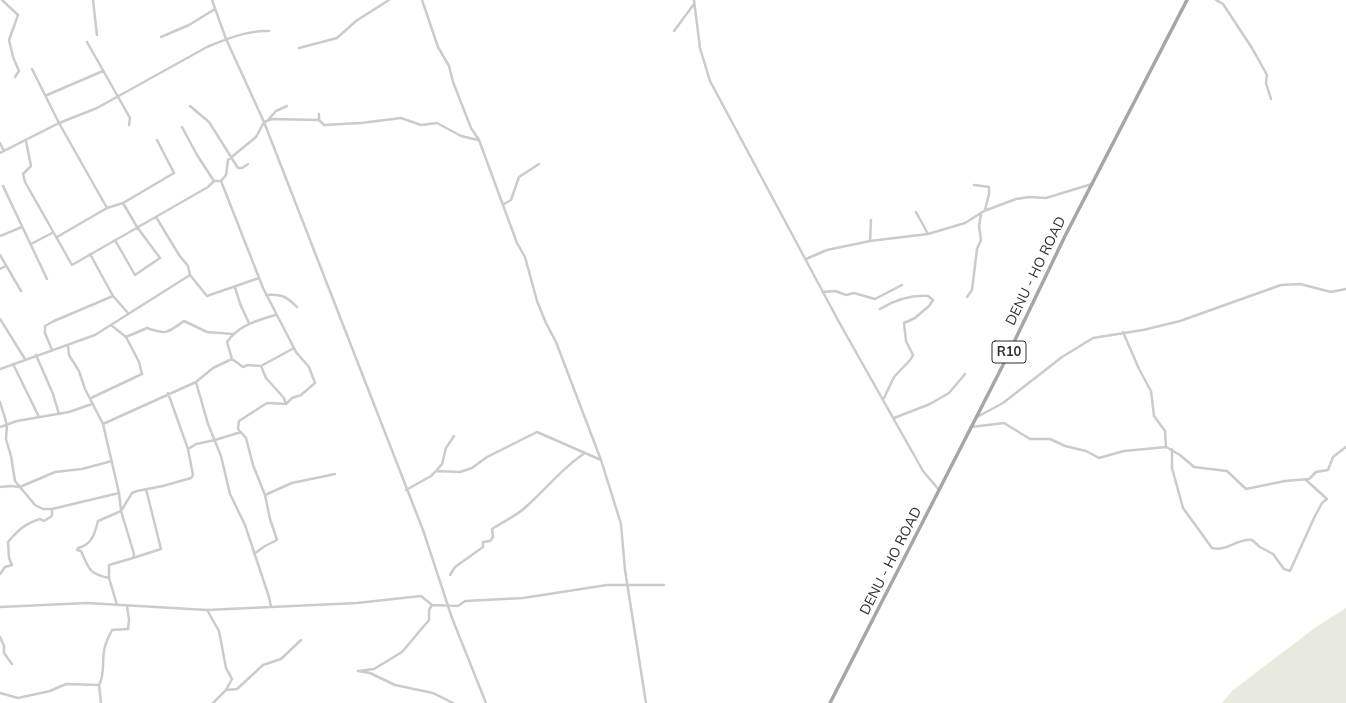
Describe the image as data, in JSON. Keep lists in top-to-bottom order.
{
  "streets": {
    "main road": ["DENU - HO ROAD", "R10"]
  }
}
